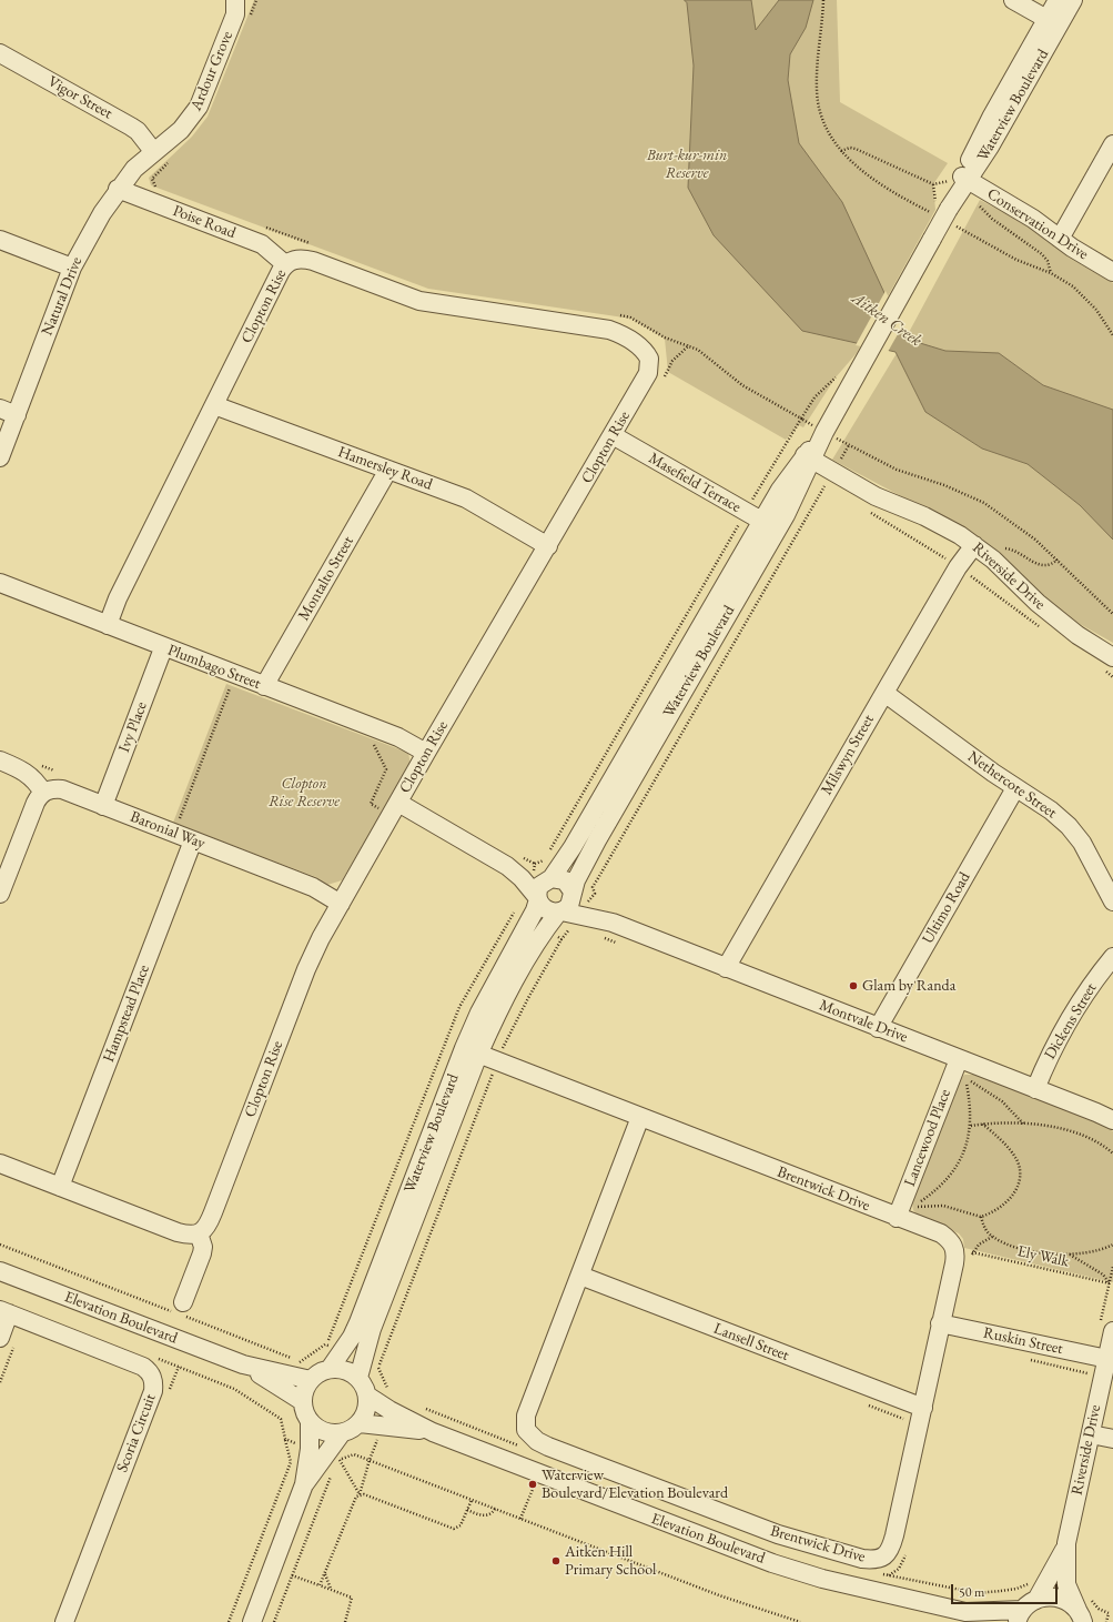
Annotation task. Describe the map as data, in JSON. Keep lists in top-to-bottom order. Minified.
{"streets":{"street":["Ardour Grove","Vigor Street","Waterview Boulevard","Poise Road","Conservation Drive","Natural Drive","Clopton Rise","Hamersley Road","Masefield Terrace","Riverside Drive","Montalto Street","Plumbago Street","Ivy Place","Milswyn Street","Nethercote Street","Baronial Way","Ultimo Road","Hampstead Place","Montvale Drive","Dickens Street","Lancewood Place","Brentwick Drive","Elevation Boulevard","Ruskin Street","Lansell Street","Scoria Circuit"],"path":["Ely Walk"]},"crossings":[["Ardour Grove","Vigor Street"],["Ardour Grove","Natural Drive"],["Vigor Street","Natural Drive"],["Waterview Boulevard","Conservation Drive"],["Waterview Boulevard","Masefield Terrace"],["Waterview Boulevard","Riverside Drive"],["Waterview Boulevard","Montvale Drive"],["Waterview Boulevard","Brentwick Drive"],["Waterview Boulevard","Elevation Boulevard"],["Poise Road","Natural Drive"],["Poise Road","Clopton Rise"],["Clopton Rise","Hamersley Road"],["Clopton Rise","Masefield Terrace"],["Clopton Rise","Plumbago Street"],["Clopton Rise","Baronial Way"],["Hamersley Road","Montalto Street"],["Riverside Drive","Milswyn Street"],["Riverside Drive","Elevation Boulevard"],["Riverside Drive","Ruskin Street"],["Montalto Street","Plumbago Street"],["Plumbago Street","Ivy Place"],["Ivy Place","Baronial Way"],["Milswyn Street","Nethercote Street"],["Milswyn Street","Montvale Drive"],["Nethercote Street","Ultimo Road"],["Baronial Way","Hampstead Place"],["Ultimo Road","Montvale Drive"],["Montvale Drive","Dickens Street"],["Montvale Drive","Lancewood Place"],["Lancewood Place","Brentwick Drive"],["Brentwick Drive","Ruskin Street"],["Brentwick Drive","Lansell Street"]],"water":["Aitken Creek"],"parks":["Burt-kur-min Reserve","Clopton Rise Reserve"],"places":["Glam by Randa","Waterview Boulevard/Elevation Boulevard","Aitken Hill Primary School"],"scale_bar":"50 m"}
